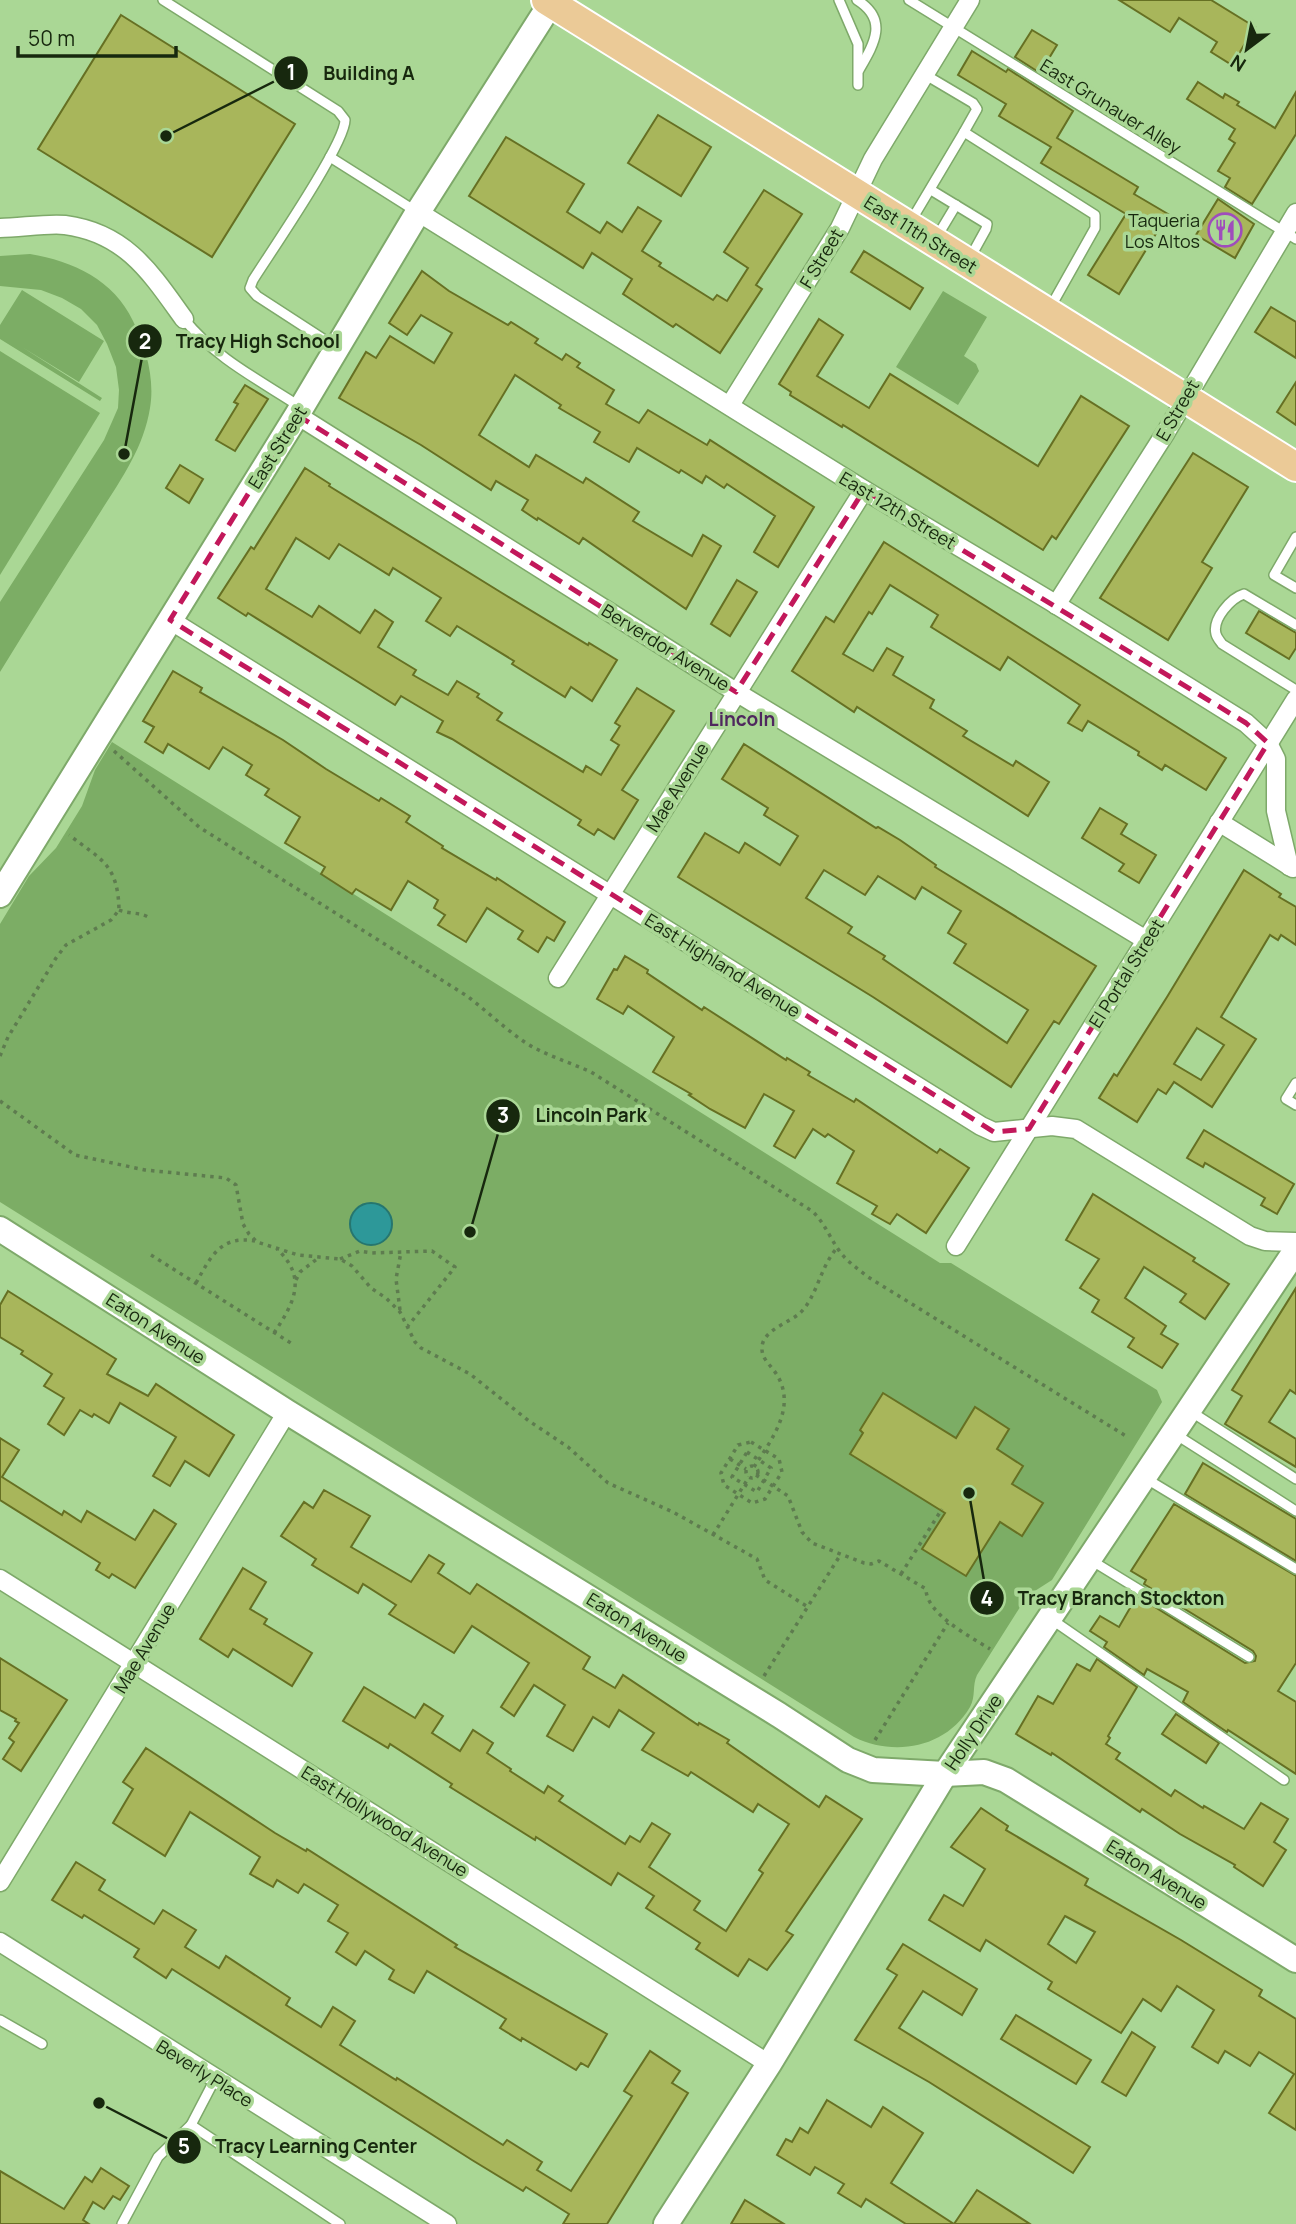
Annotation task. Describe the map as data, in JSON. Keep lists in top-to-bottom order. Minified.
{"streets":{"main road":["East 11th Street"],"street":["F Street","E Street","East Street","East 12th Street","Berverdor Avenue","Mae Avenue","East Highland Avenue","El Portal Street","Eaton Avenue","Holly Drive","East Hollywood Avenue","Beverly Place"],"lane":["East Grunauer Alley"]},"crossings":[["East Grunauer Alley","F Street"],["East Grunauer Alley","E Street"],["East 11th Street","F Street"],["East 11th Street","E Street"],["East 11th Street","East Street"],["F Street","East 12th Street"],["E Street","East 12th Street"],["East Street","East 12th Street"],["East Street","Berverdor Avenue"],["East Street","East Highland Avenue"],["East 12th Street","Mae Avenue"],["East 12th Street","El Portal Street"],["Berverdor Avenue","Mae Avenue"],["Berverdor Avenue","El Portal Street"],["Mae Avenue","East Highland Avenue"],["Mae Avenue","Eaton Avenue"],["Mae Avenue","East Hollywood Avenue"],["East Highland Avenue","El Portal Street"],["Eaton Avenue","Holly Drive"],["Holly Drive","East Hollywood Avenue"]],"districts":["Lincoln"],"places":{"other":["Building A","Tracy High School","Lincoln Park","Tracy Branch Stockton","Tracy Learning Center"],"restaurant":["Taqueria Los Altos"]},"scale_bar":"50 m","north":"bottom left"}
